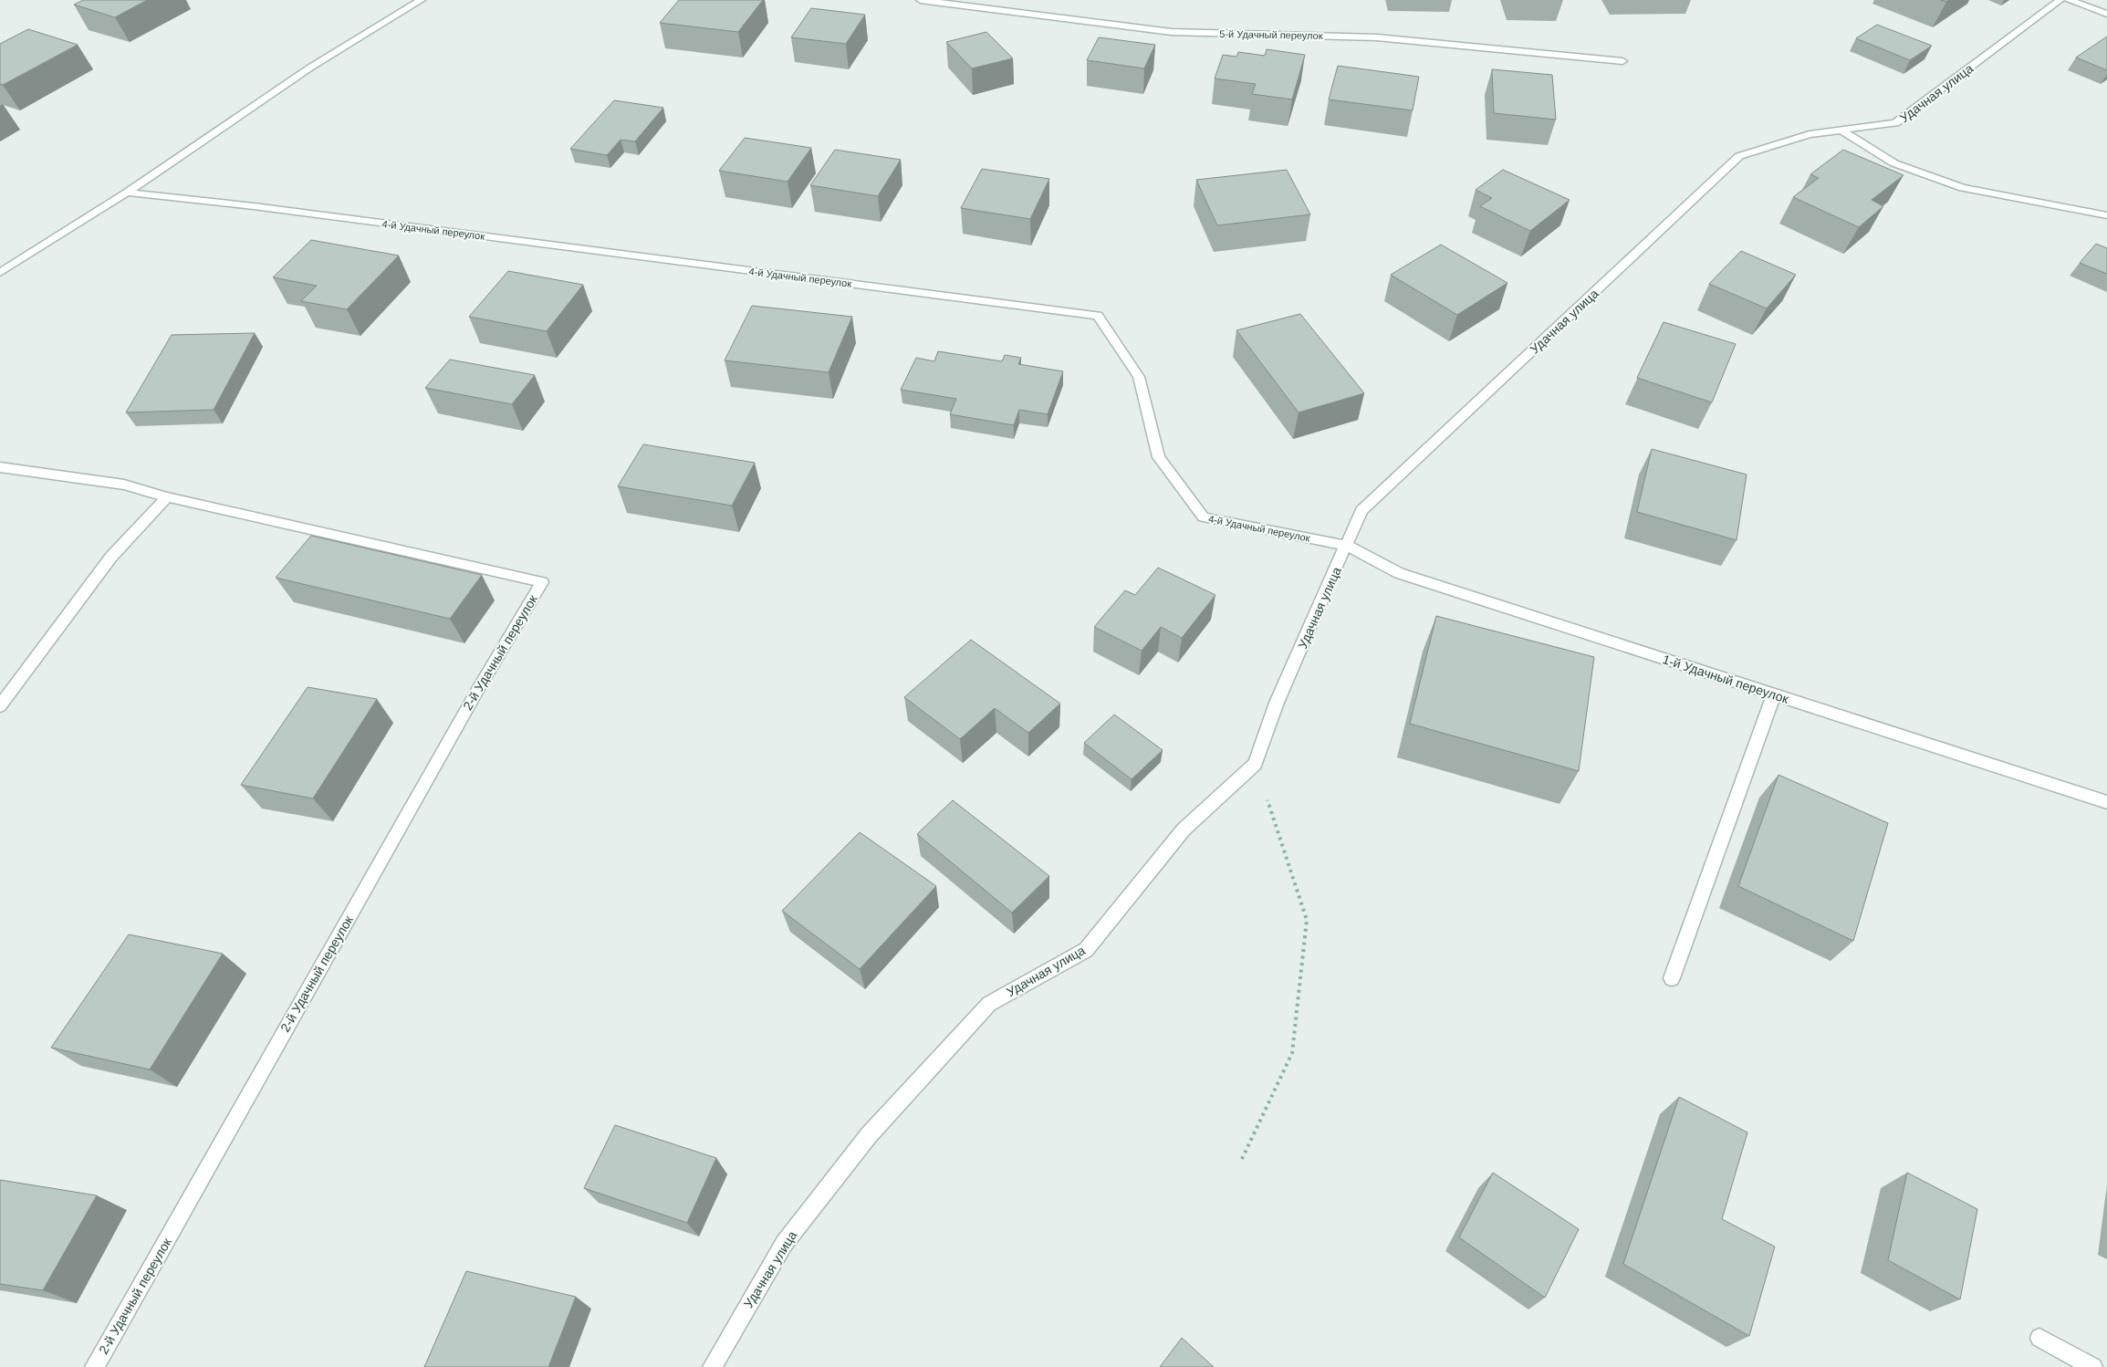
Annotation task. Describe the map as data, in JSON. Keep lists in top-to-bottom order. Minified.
{"streets":{"street":["5-й Удачный переулок","Удачная улица","4-й Удачный переулок","2-й Удачный переулок","1-й Удачный переулок"]},"crossings":[["Удачная улица","4-й Удачный переулок"],["Удачная улица","1-й Удачный переулок"],["4-й Удачный переулок","1-й Удачный переулок"]]}
